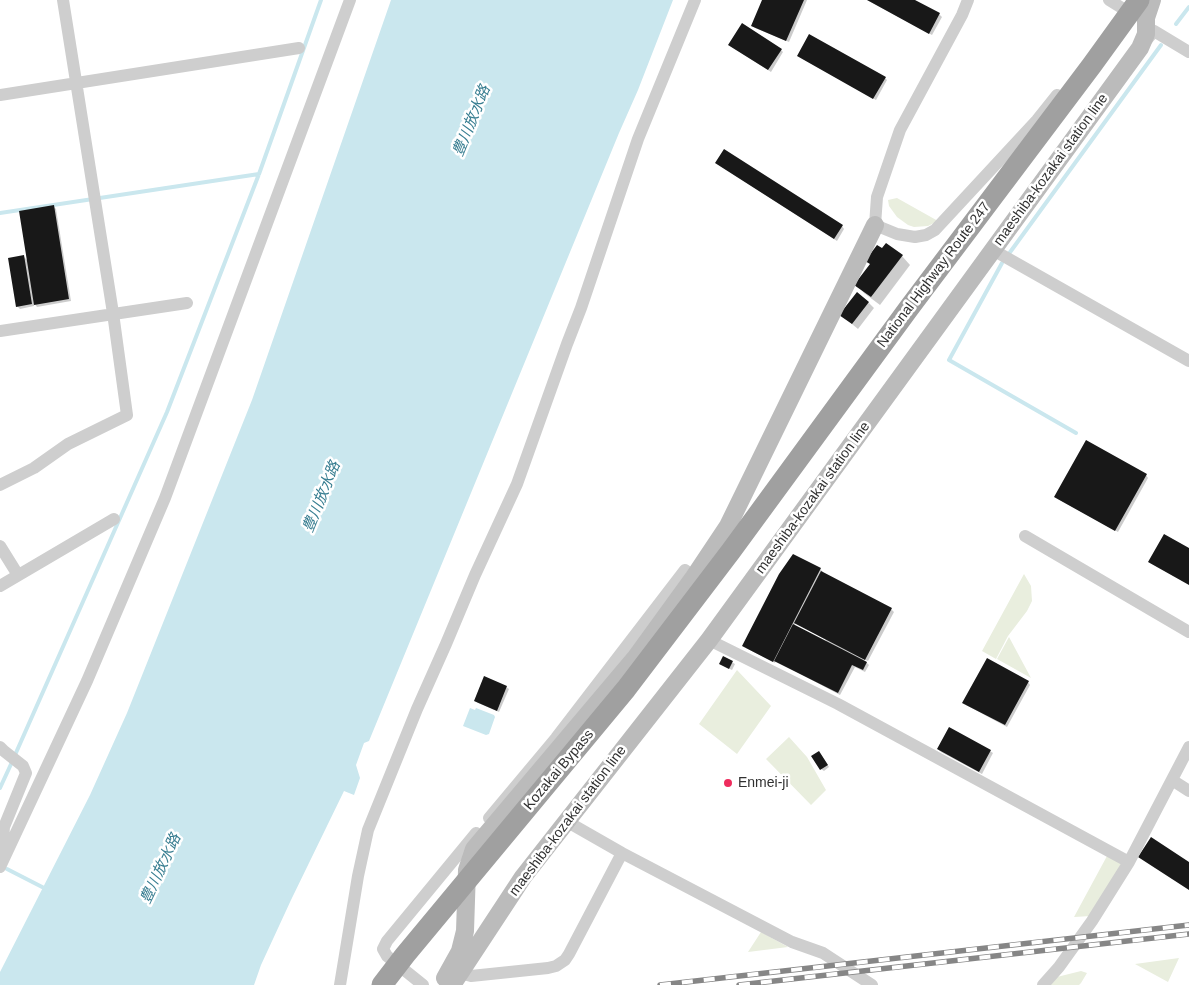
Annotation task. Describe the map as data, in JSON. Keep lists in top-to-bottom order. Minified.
{"streets":{"highway":["National Highway Route 247","Kozakai Bypass"],"main road":["maeshiba-kozakai station line"]},"crossings":[["National Highway Route 247","Kozakai Bypass"]],"water":["豊川放水路"],"places":["Enmei-ji"]}
